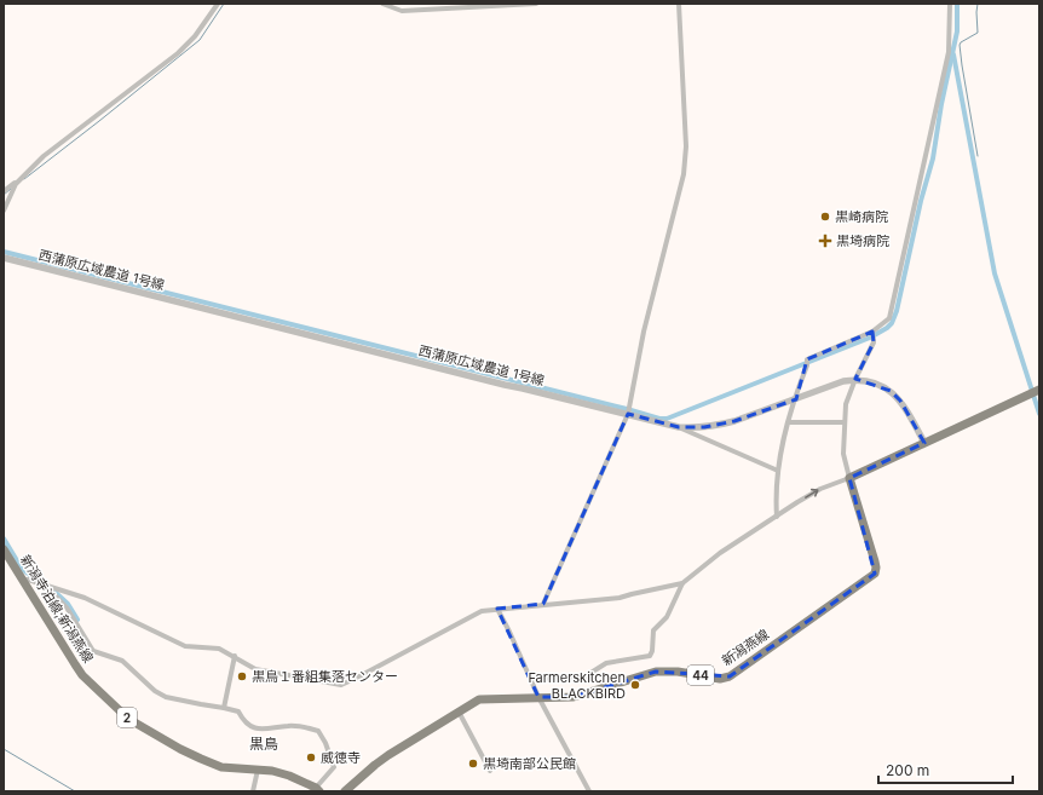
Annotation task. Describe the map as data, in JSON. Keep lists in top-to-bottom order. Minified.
{"streets":{"main road":["新潟寺泊線;新潟燕線","新潟燕線","44","2"],"street":["西蒲原広域農道 1号線"]},"districts":["黒鳥"],"places":{"other":["黒崎病院","黒鳥１番組集落センター","Farmerskitchen BLACKBIRD","威徳寺","黒埼南部公民館"],"health":["黒埼病院"]},"scale_bar":"200 m"}
